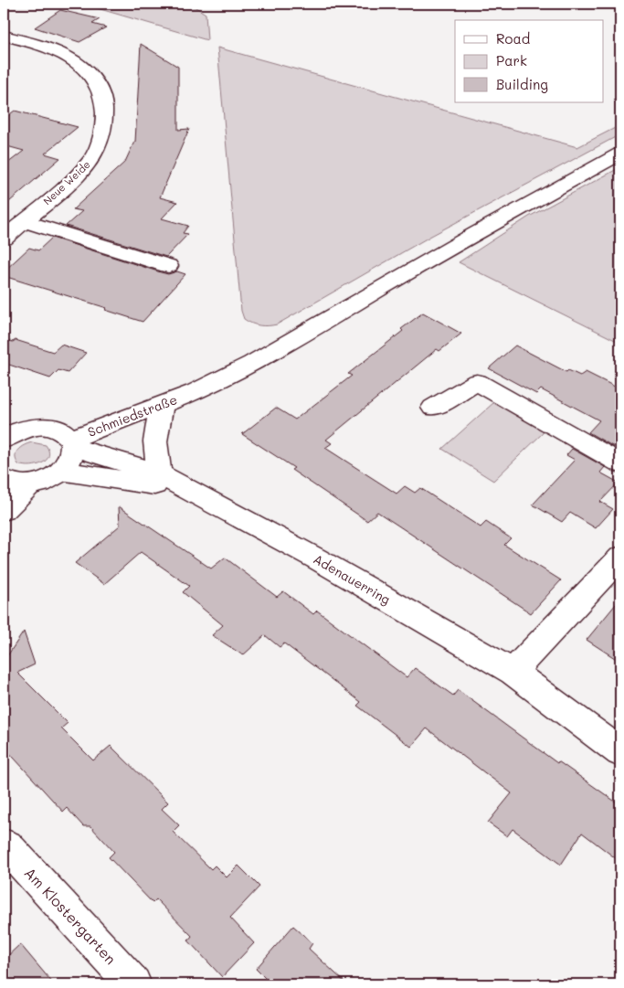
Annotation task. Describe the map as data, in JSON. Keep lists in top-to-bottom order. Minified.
{"streets":{"street":["Neue Weide","Schmiedstraße","Adenauerring","Am Klostergarten"]},"crossings":[["Schmiedstraße","Adenauerring"]],"legend":["Road","Park","Building"]}
